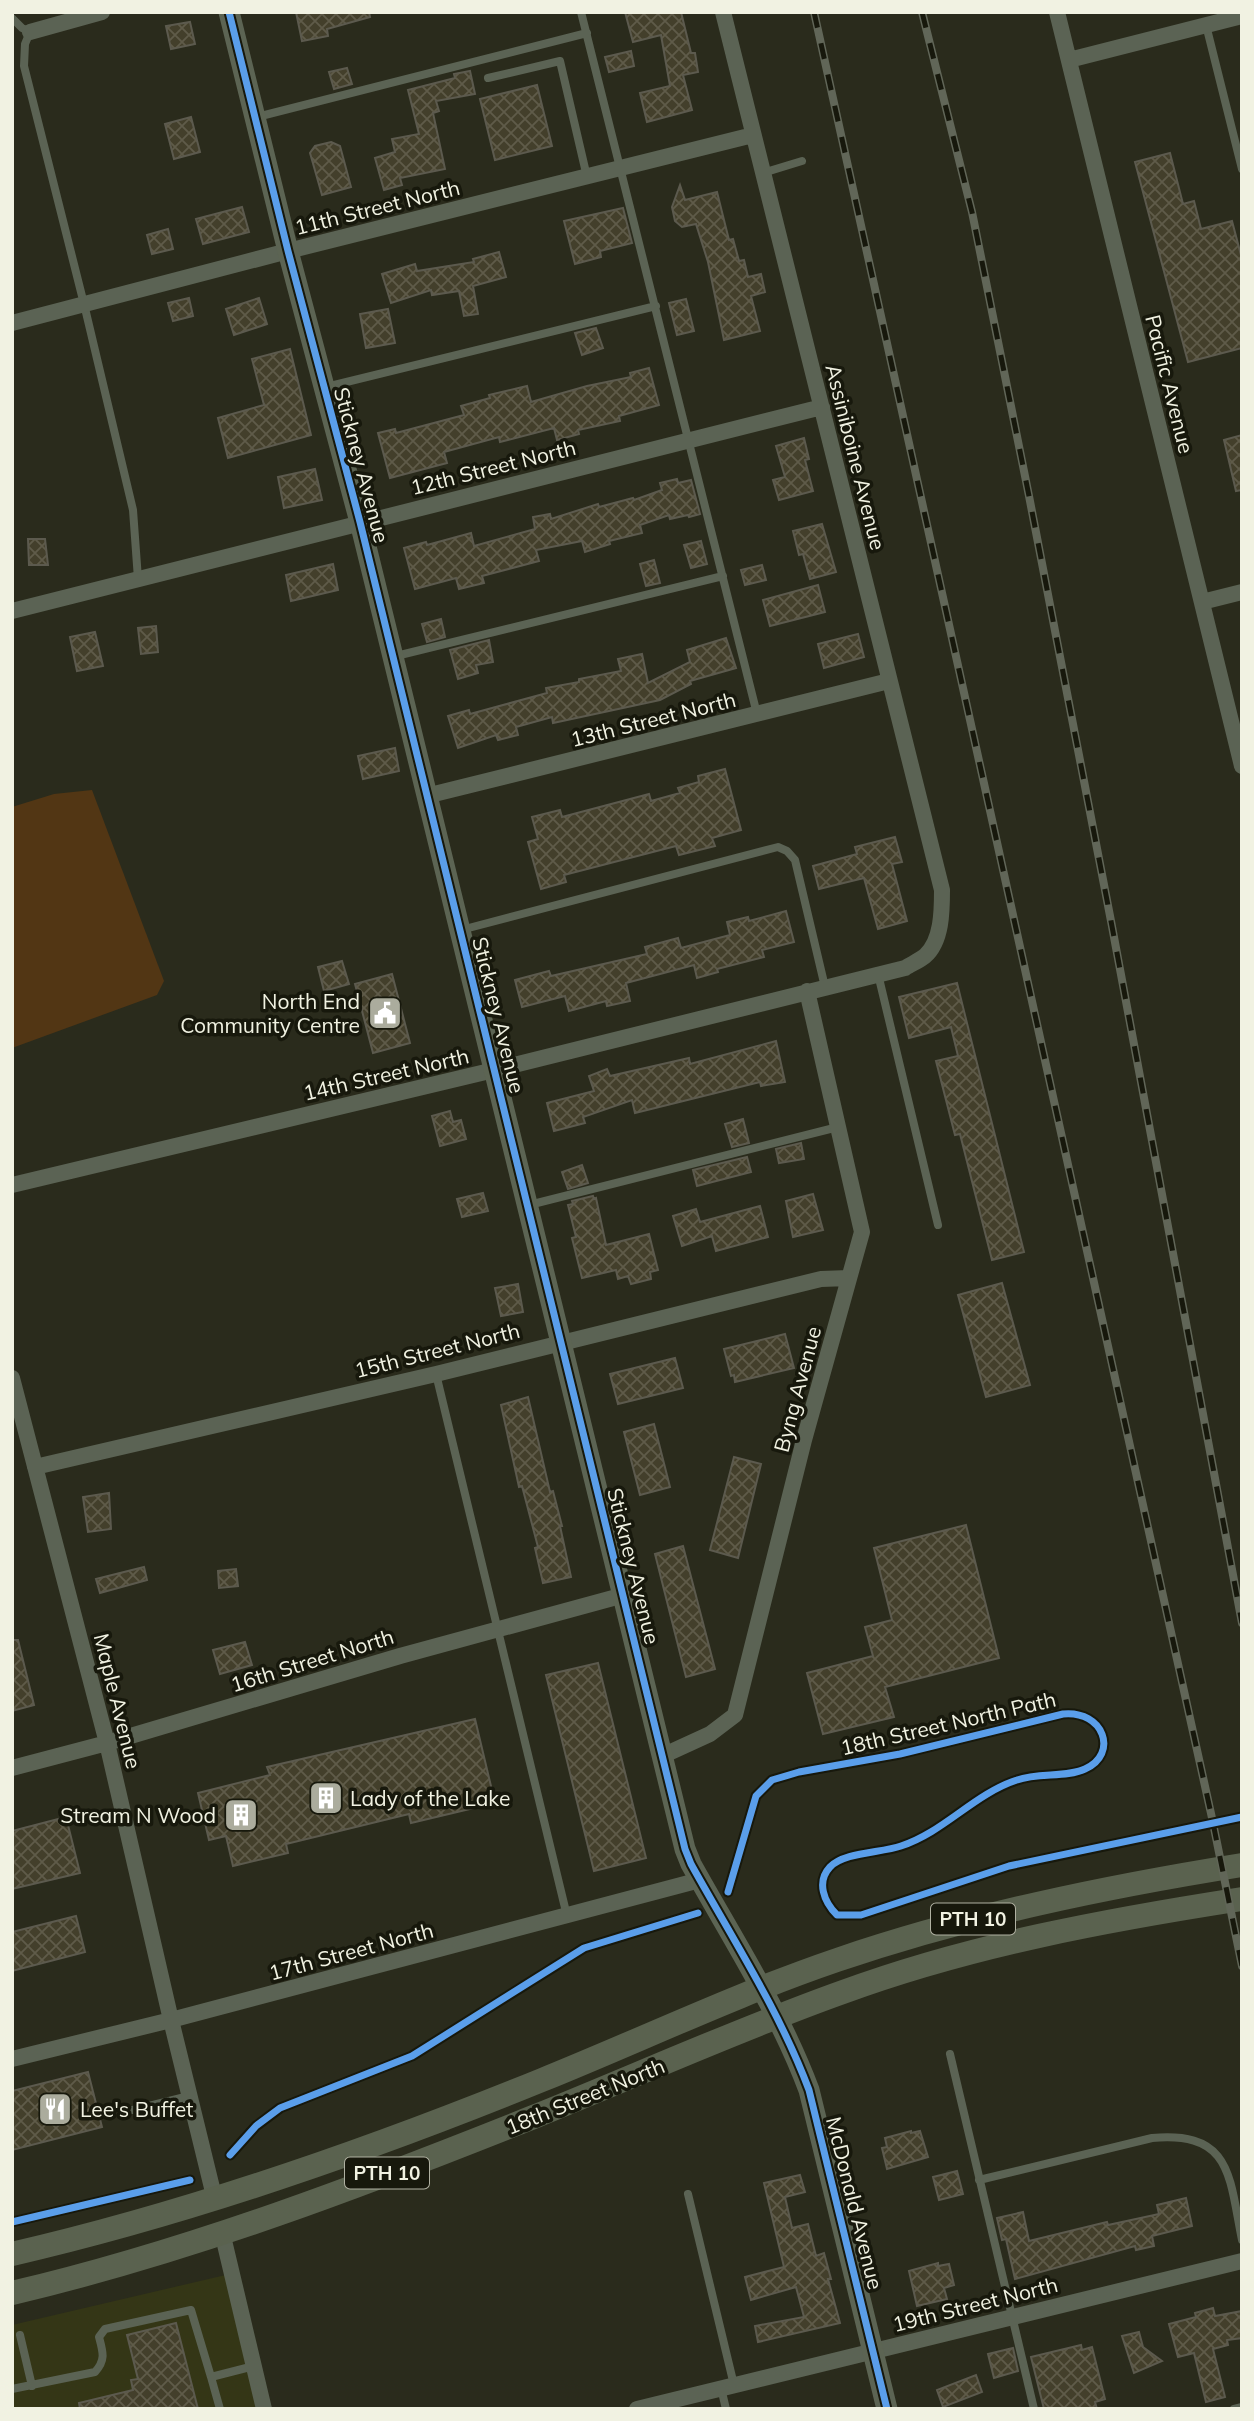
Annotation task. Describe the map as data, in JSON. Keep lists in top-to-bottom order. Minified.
{"streets":{"main road":["PTH 10","18th Street North"],"street":["11th Street North","Pacific Avenue","Assiniboine Avenue","Stickney Avenue","12th Street North","13th Street North","14th Street North","15th Street North","Byng Avenue","16th Street North","Maple Avenue","17th Street North","McDonald Avenue","19th Street North"],"cycle path":["18th Street North Path"]},"crossings":[["11th Street North","Assiniboine Avenue"],["11th Street North","Stickney Avenue"],["Assiniboine Avenue","12th Street North"],["Assiniboine Avenue","13th Street North"],["Assiniboine Avenue","14th Street North"],["Stickney Avenue","12th Street North"],["Stickney Avenue","13th Street North"],["Stickney Avenue","14th Street North"],["Stickney Avenue","15th Street North"],["Stickney Avenue","Byng Avenue"],["Stickney Avenue","16th Street North"],["Stickney Avenue","17th Street North"],["Stickney Avenue","McDonald Avenue"],["14th Street North","Byng Avenue"],["15th Street North","Byng Avenue"],["15th Street North","Maple Avenue"],["16th Street North","Maple Avenue"],["Maple Avenue","17th Street North"],["Maple Avenue","18th Street North"],["McDonald Avenue","19th Street North"]],"places":{"public building":["North End Community Centre"],"building":["Lady of the Lake","Stream N Wood"],"restaurant":["Lee's Buffet"]}}
